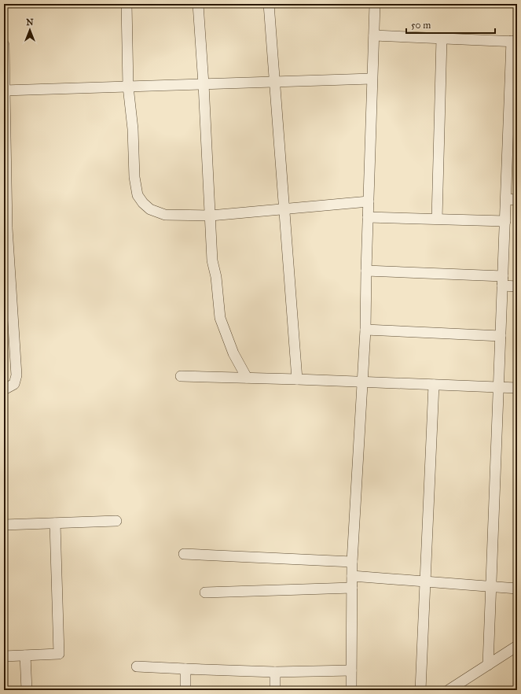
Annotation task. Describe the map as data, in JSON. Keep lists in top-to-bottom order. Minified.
{"scale_bar":"50 m","north":"top"}
